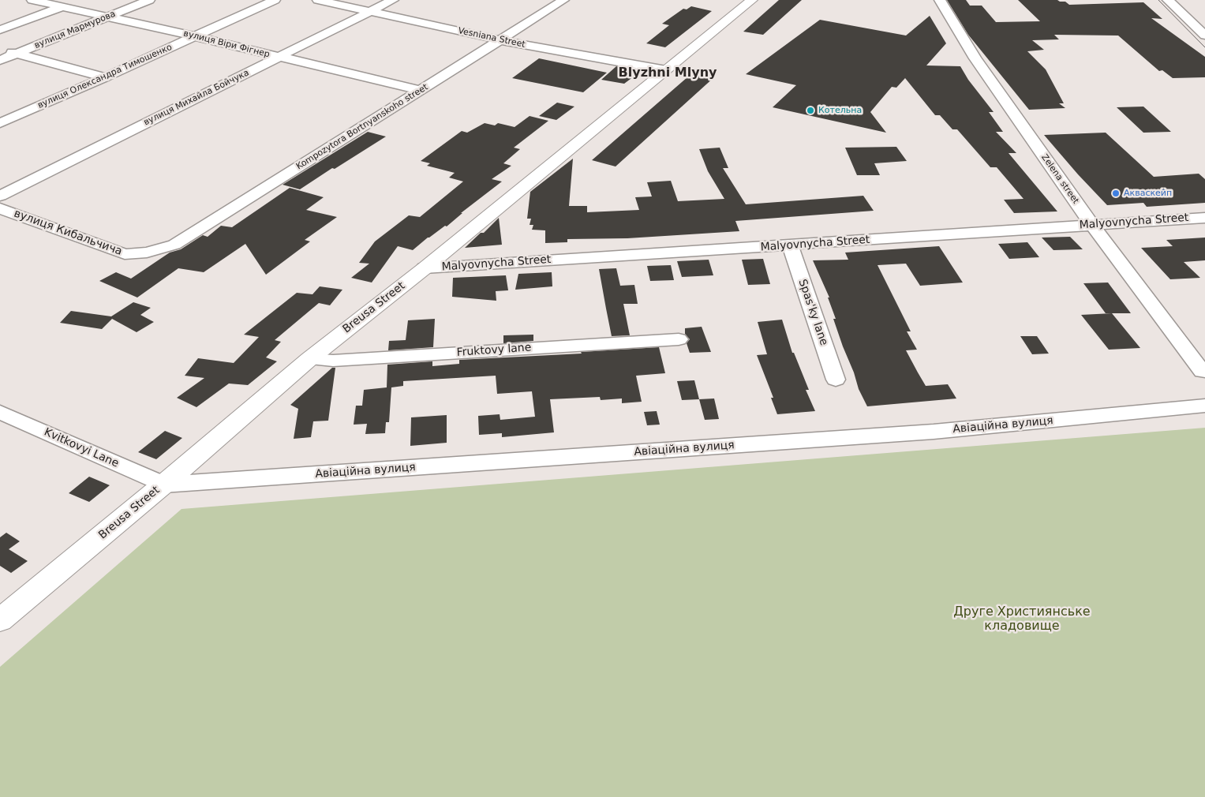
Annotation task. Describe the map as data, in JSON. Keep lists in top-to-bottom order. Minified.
{"streets":{"street":["вулиця Мармурова","Vesniana Street","вулиця Віри Фігнер","вулиця Олександра Тимошенко","вулиця Михайла Бойчука","Kompozytora Bortnyanskoho street","Zelena street","Malyovnycha Street","вулиця Кибальчича","Breusa Street","Spas'ky lane","Fruktovy lane","Авіаційна вулиця","Kvitkovyi Lane"]},"crossings":[["вулиця Мармурова","вулиця Віри Фігнер"],["Vesniana Street","вулиця Михайла Бойчука"],["Vesniana Street","Kompozytora Bortnyanskoho street"],["Vesniana Street","Breusa Street"],["вулиця Віри Фігнер","вулиця Олександра Тимошенко"],["вулиця Віри Фігнер","вулиця Михайла Бойчука"],["вулиця Віри Фігнер","Kompozytora Bortnyanskoho street"],["Kompozytora Bortnyanskoho street","вулиця Кибальчича"],["Zelena street","Malyovnycha Street"],["Malyovnycha Street","Breusa Street"],["Malyovnycha Street","Spas'ky lane"],["Breusa Street","Fruktovy lane"],["Breusa Street","Авіаційна вулиця"],["Breusa Street","Kvitkovyi Lane"],["Авіаційна вулиця","Kvitkovyi Lane"]],"districts":["Blyzhni Mlyny"],"parks":["Друге Християнське кладовище"],"places":["Котельна","Акваскейп"]}
